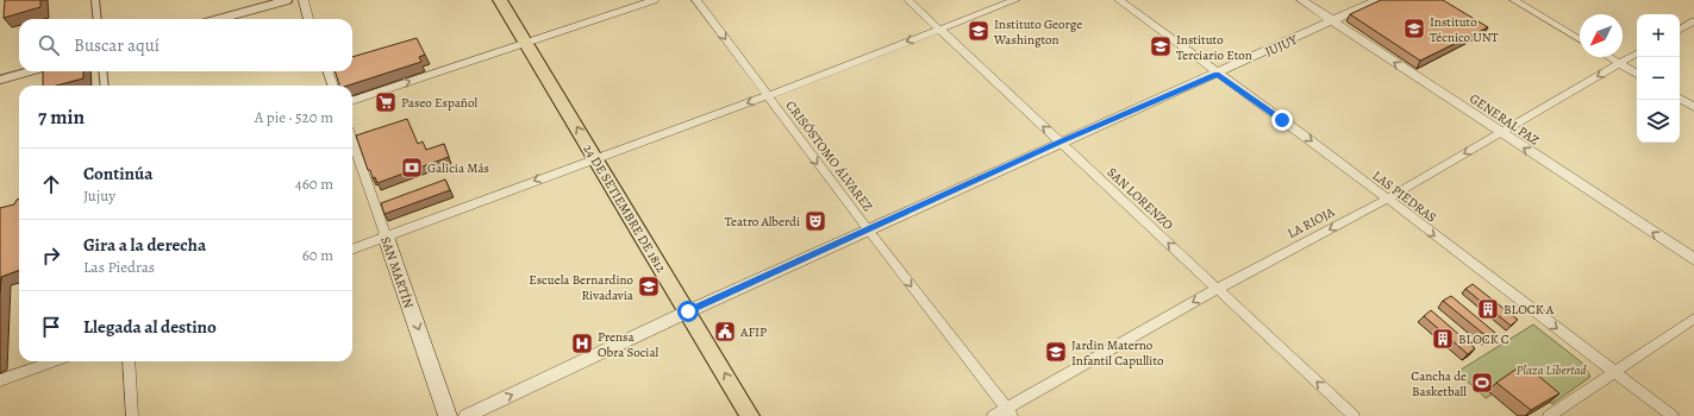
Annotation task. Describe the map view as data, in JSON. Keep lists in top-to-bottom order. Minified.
{"streets":{"main road":["24 DE SETIEMBRE DE 1812","SAN MARTÍN"],"street":["JUJUY","GENERAL PAZ","CRISÓSTOMO ÁLVAREZ","LAS PIEDRAS","SAN LORENZO","LA RIOJA"]},"crossings":[["JUJUY","GENERAL PAZ"],["JUJUY","CRISÓSTOMO ÁLVAREZ"],["JUJUY","LAS PIEDRAS"],["JUJUY","SAN LORENZO"],["JUJUY","24 DE SETIEMBRE DE 1812"],["GENERAL PAZ","LA RIOJA"],["CRISÓSTOMO ÁLVAREZ","LA RIOJA"],["LAS PIEDRAS","LA RIOJA"],["SAN LORENZO","LA RIOJA"]],"one_way":["GENERAL PAZ","CRISÓSTOMO ÁLVAREZ","LAS PIEDRAS","SAN LORENZO","24 DE SETIEMBRE DE 1812","LA RIOJA","SAN MARTÍN"],"parks":["Plaza Libertad"],"places":{"school or university":["Instituto Técnico UNT","Instituto George Washington","Instituto Terciario Eton","Escuela Bernardino Rivadavia","Jardin Materno Infantil Capullito"],"supermarket":["Paseo Español"],"bank":["Galicia Más"],"theatre":["Teatro Alberdi"],"building":["BLOCK A","BLOCK C"],"public building":["AFIP"],"hospital":["Prensa Obra Social"],"sports":["Cancha de Basketball"]},"north":"bottom left","page":{"map_buttons":["+","−"],"search":"Buscar aquí","heading":["7 min","A pie · 520 m"],"list":[["Continúa","Jujuy","460 m"],["Gira a la derecha","Las Piedras","60 m"],"Llegada al destino"]}}
